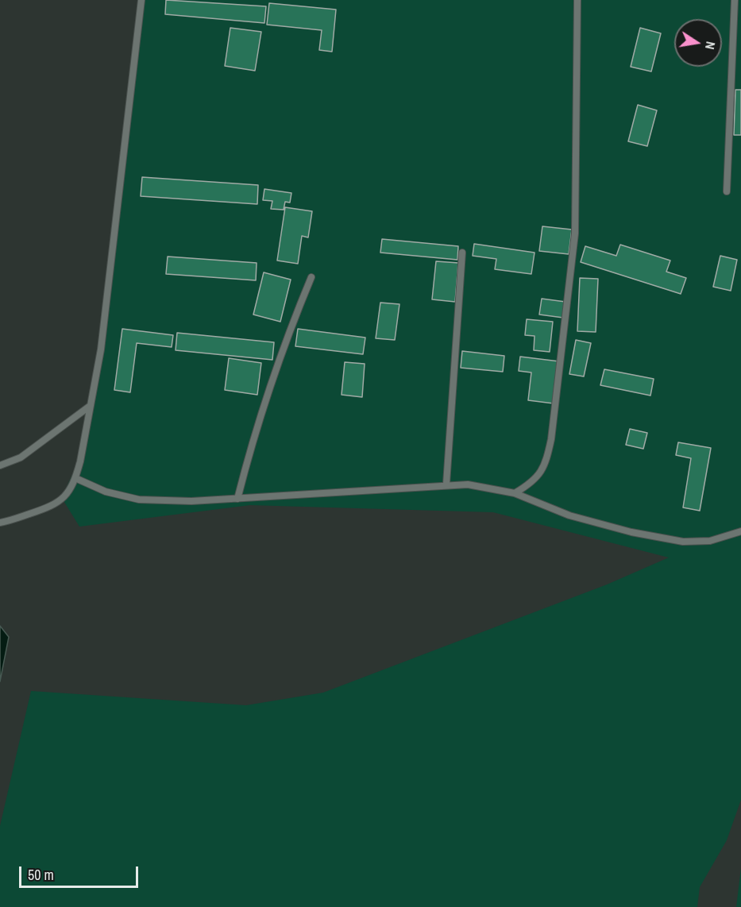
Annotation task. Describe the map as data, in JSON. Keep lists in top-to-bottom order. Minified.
{"scale_bar":"50 m","north":"right"}
